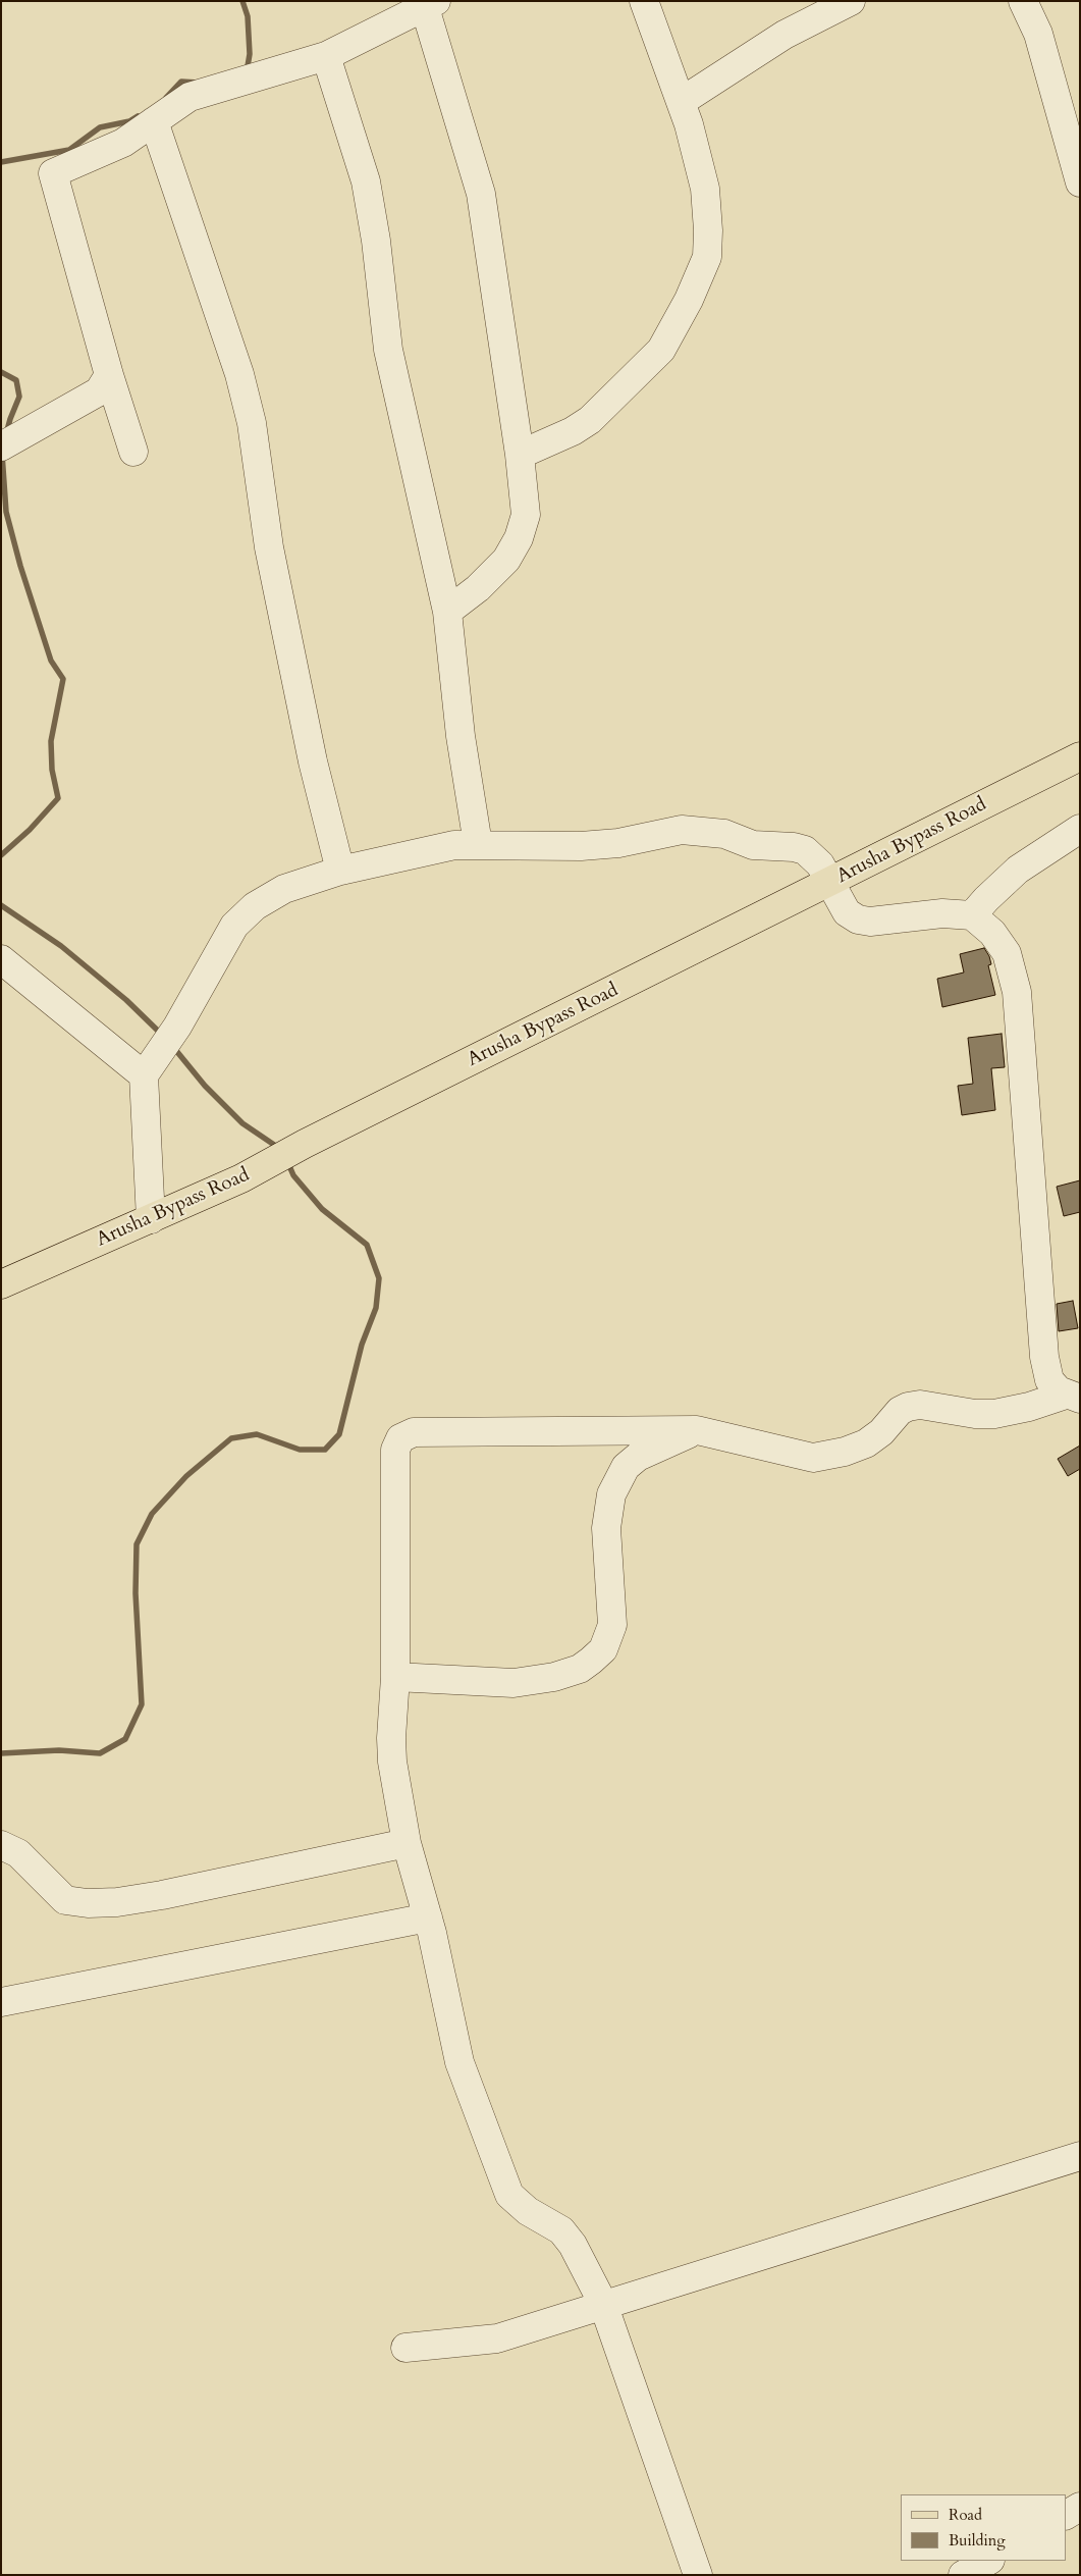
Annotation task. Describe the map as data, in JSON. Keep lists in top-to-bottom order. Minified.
{"streets":{"main road":["Arusha Bypass Road"]},"legend":["Road","Building"]}
